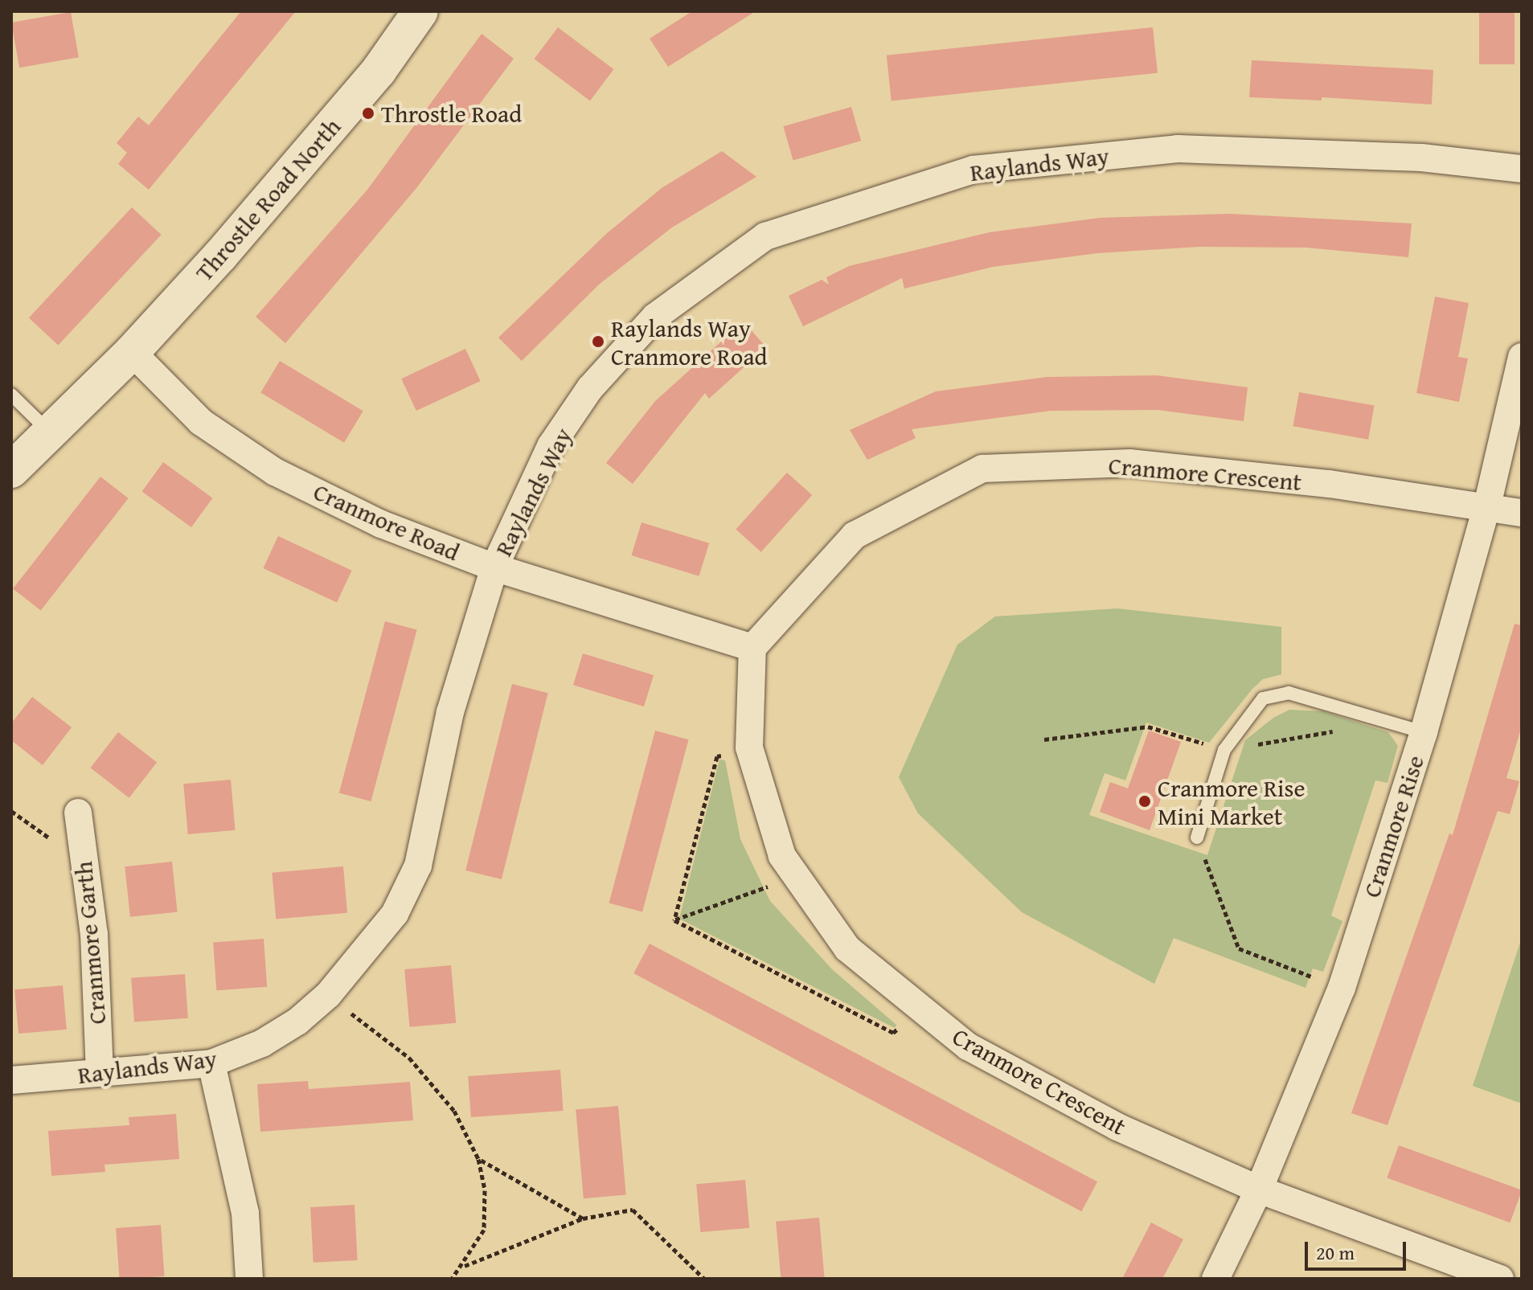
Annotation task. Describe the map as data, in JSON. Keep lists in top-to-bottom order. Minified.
{"streets":{"street":["Raylands Way","Throstle Road North","Cranmore Crescent","Cranmore Road","Cranmore Rise","Cranmore Garth"]},"crossings":[["Raylands Way","Cranmore Road"],["Raylands Way","Cranmore Garth"],["Throstle Road North","Cranmore Road"],["Cranmore Crescent","Cranmore Road"],["Cranmore Crescent","Cranmore Rise"]],"places":["Throstle Road","Raylands Way Cranmore Road","Cranmore Rise Mini Market"],"scale_bar":"20 m"}
